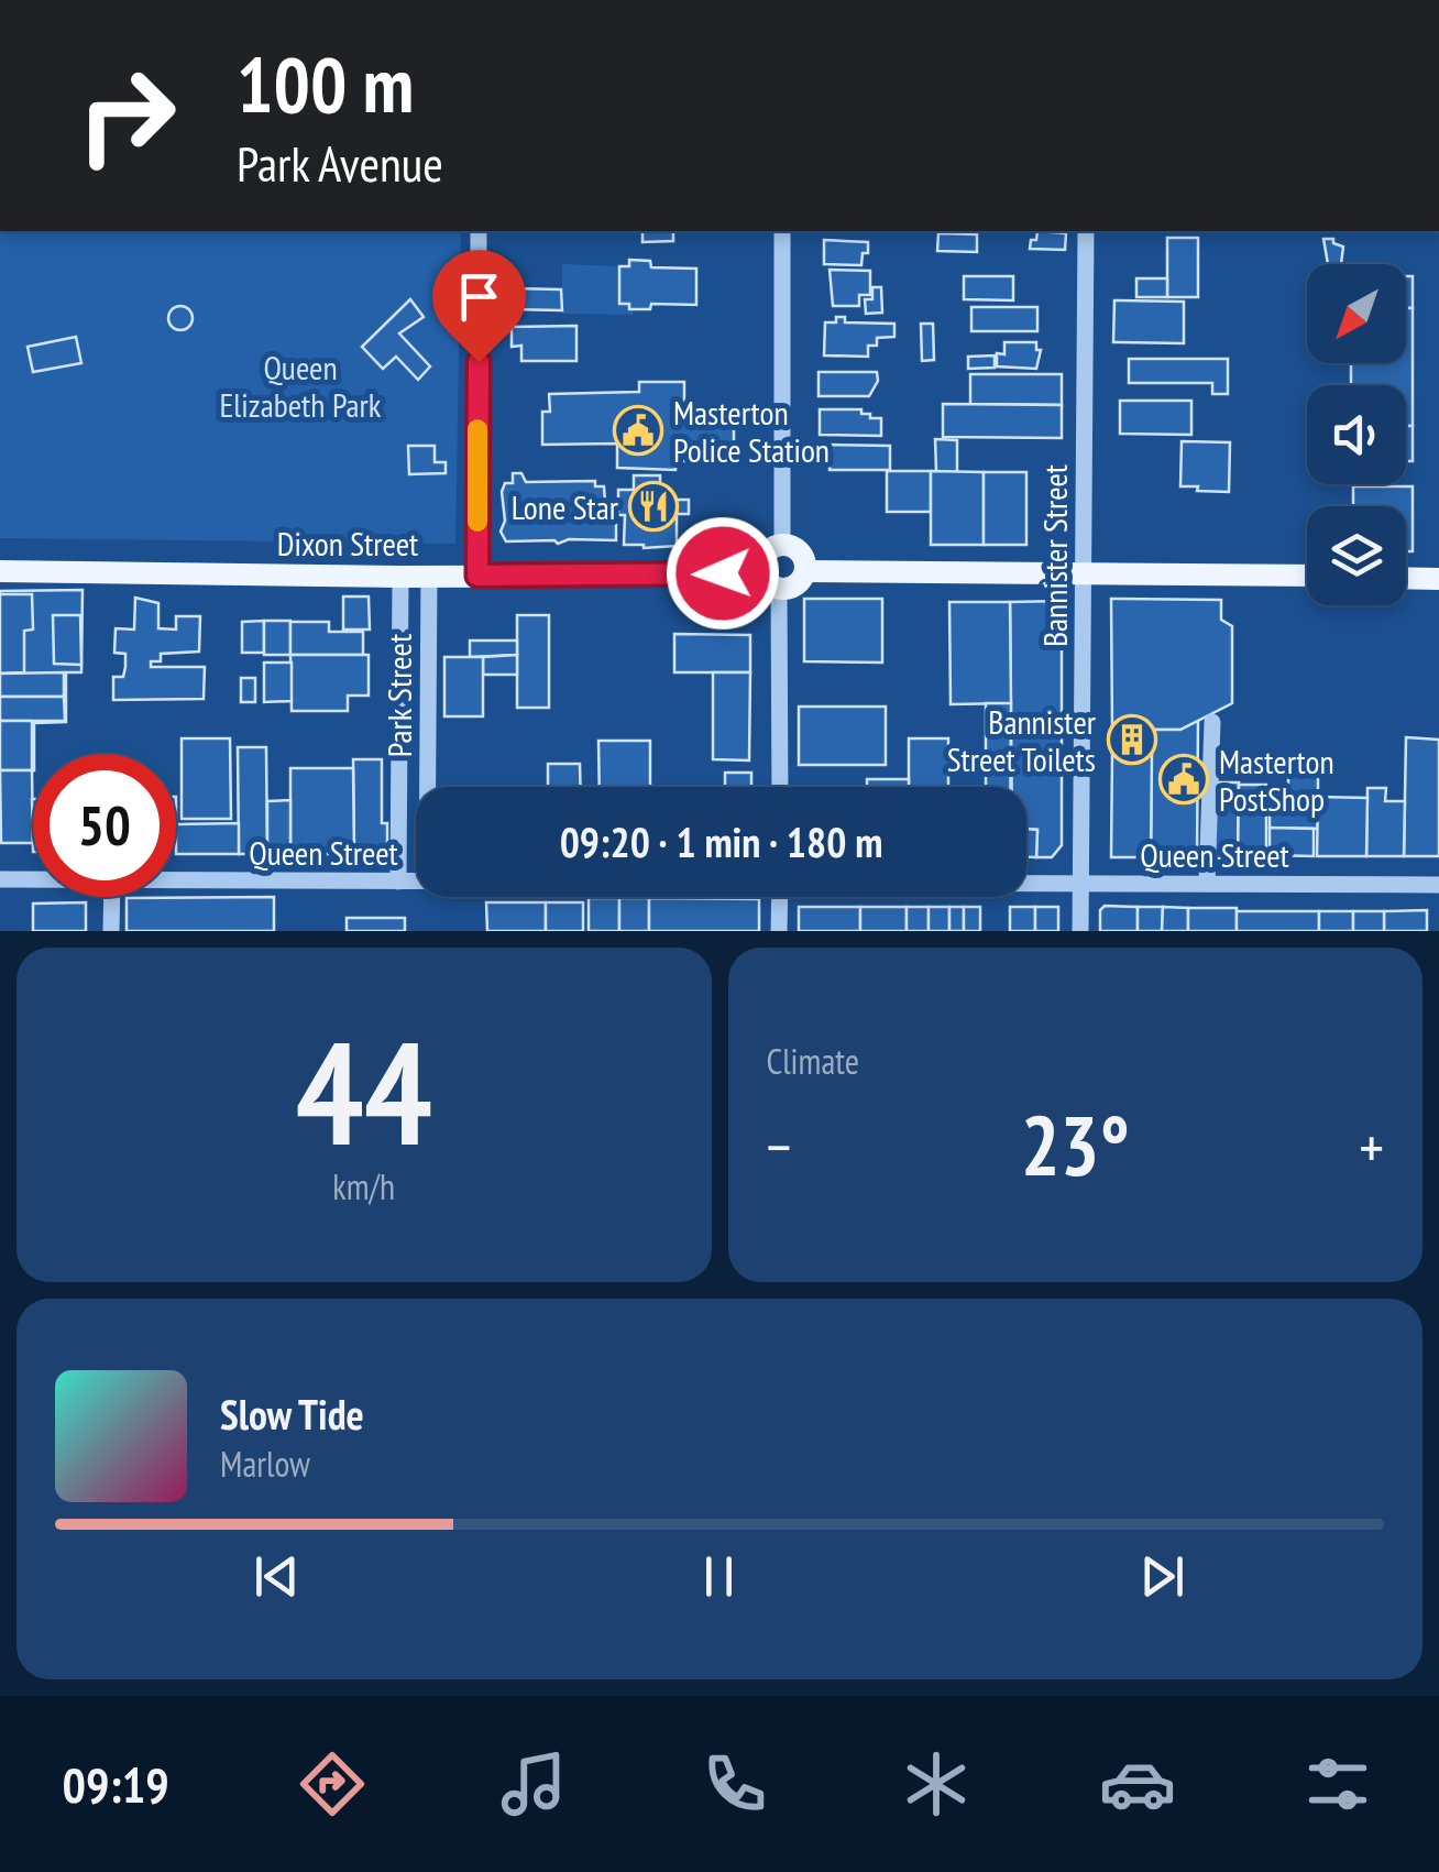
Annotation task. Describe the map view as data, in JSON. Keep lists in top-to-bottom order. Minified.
{"streets":{"main road":["Dixon Street"],"street":["Bannister Street","Park Street","Queen Street"]},"crossings":[["Dixon Street","Park Street"],["Bannister Street","Queen Street"],["Park Street","Queen Street"]],"parks":["Queen Elizabeth Park"],"places":{"public building":["Masterton Police Station","Masterton PostShop"],"restaurant":["Lone Star"],"building":["Bannister Street Toilets"]},"north":"bottom left","page":{"turn":["100 m","Park Avenue"],"limit":"50","trip":"09:20 · 1 min · 180 m","tile":[["44","km/h"],"Climate"],"heat":["−","23°","+"],"song":["Slow Tide","Marlow"],"tabs":"09:19"}}
